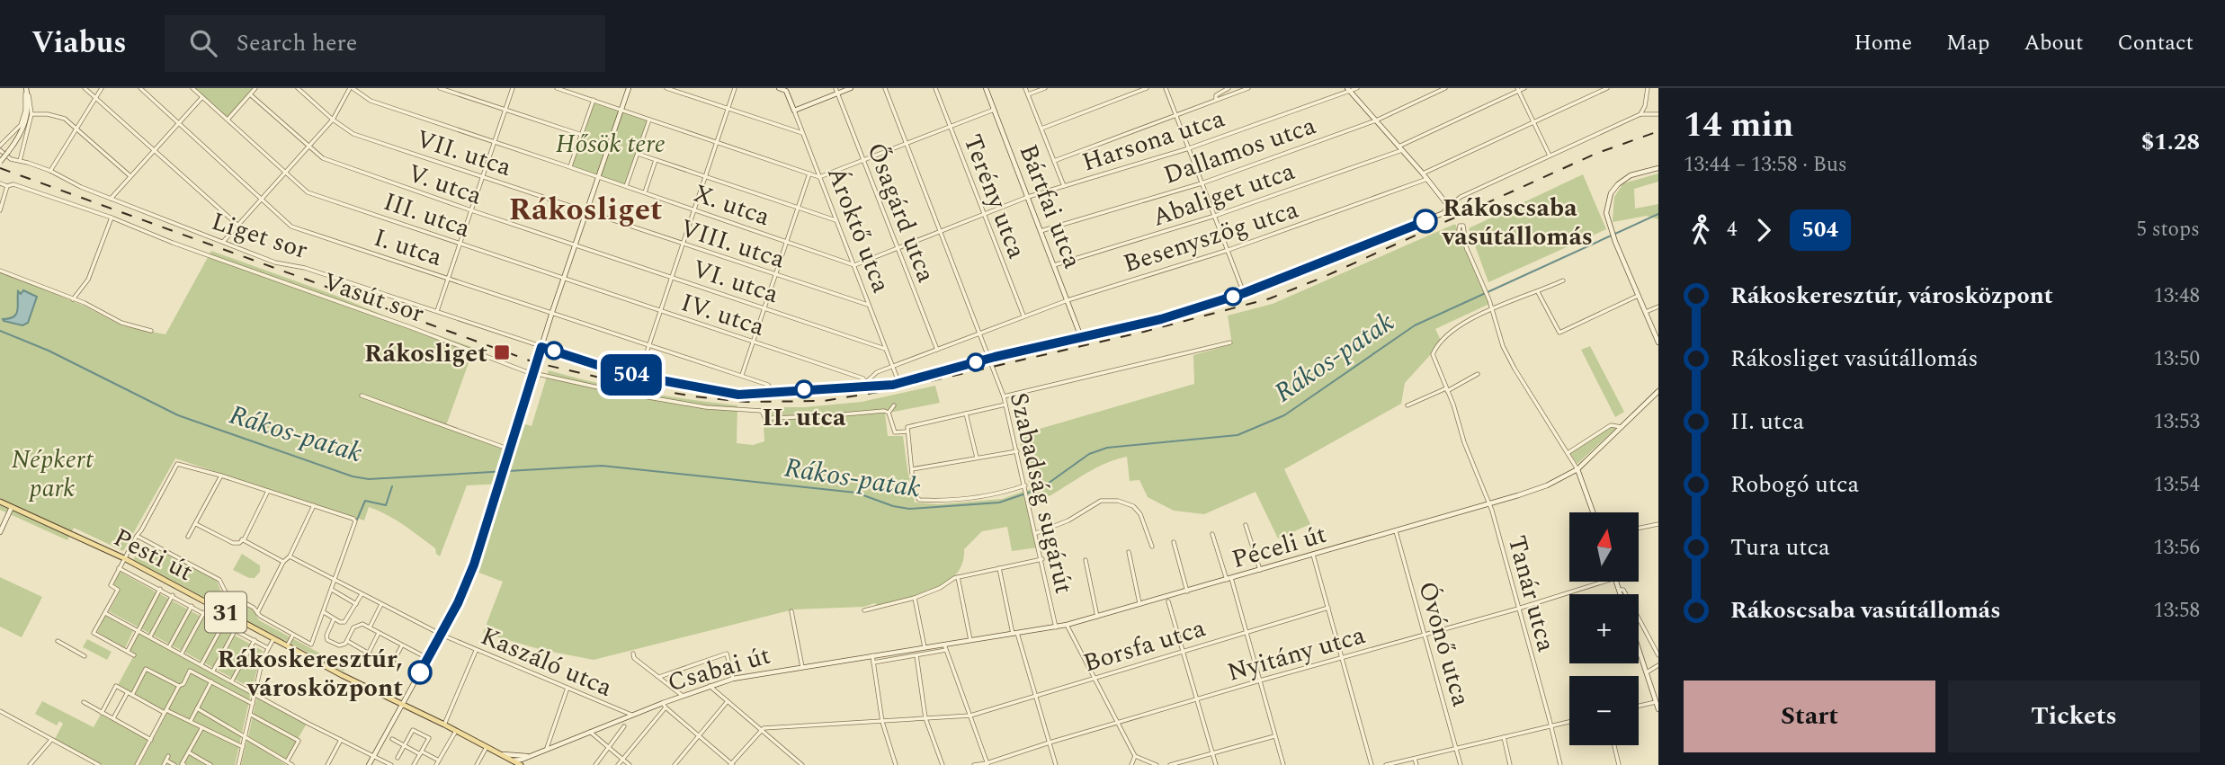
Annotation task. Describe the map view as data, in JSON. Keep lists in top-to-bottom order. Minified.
{"streets":{"main road":["Bártfai utca","Ároktő utca","Péceli út","Pesti út","31","Csabai út"],"street":["Harsona utca","Dallamos utca","VII. utca","V. utca","Abaliget utca","Terény utca","X. utca","Ősagárd utca","III. utca","Liget sor","Besenyszög utca","VIII. utca","I. utca","VI. utca","Vasút sor","IV. utca","Szabadság sugárút","Tanár utca","Óvónő utca","Borsfa utca","Nyitány utca","Kaszáló utca"]},"crossings":[["Harsona utca","Terény utca"],["Harsona utca","X. utca"],["Harsona utca","Bártfai utca"],["Harsona utca","Ősagárd utca"],["Harsona utca","Ároktő utca"],["Harsona utca","Szabadság sugárút"],["Dallamos utca","Bártfai utca"],["VII. utca","VIII. utca"],["V. utca","VI. utca"],["Abaliget utca","Bártfai utca"],["Terény utca","Besenyszög utca"],["X. utca","Ároktő utca"],["Bártfai utca","Liget sor"],["Bártfai utca","Besenyszög utca"],["Ősagárd utca","Besenyszög utca"],["III. utca","IV. utca"],["Ároktő utca","Liget sor"],["Ároktő utca","Besenyszög utca"],["Ároktő utca","VIII. utca"],["Ároktő utca","VI. utca"],["Liget sor","Besenyszög utca"],["Liget sor","IV. utca"],["Liget sor","Szabadság sugárút"],["Besenyszög utca","IV. utca"],["Besenyszög utca","Szabadság sugárút"],["Szabadság sugárút","Péceli út"],["Szabadság sugárút","Borsfa utca"],["Szabadság sugárút","Nyitány utca"],["Péceli út","Tanár utca"],["Péceli út","Óvónő utca"],["Péceli út","Csabai út"],["Pesti út","Csabai út"],["Tanár utca","Nyitány utca"],["Óvónő utca","Nyitány utca"],["Kaszáló utca","Csabai út"]],"districts":["Rákosliget"],"water":["Rákos-patak"],"parks":["Hősök tere","Népkert park"],"places":{"other":["Rákoscsaba vasútállomás","II. utca","Rákoskeresztúr, városközpont"],"transit":["Rákosliget"]},"lines":["bus line 504"],"north":"top","page":{"header":"Viabus","search":"Search here","nav":["Home","Map","About","Contact"],"on_map":"504","heading":["14 min","13:44 – 13:58 · Bus","$1.28"],"legs":["4","504","5 stops"],"list":[{"name":"Rákoskeresztúr, városközpont","value":"13:48"},{"name":"Rákosliget vasútállomás","value":"13:50"},{"name":"II. utca","value":"13:53"},{"name":"Robogó utca","value":"13:54"},{"name":"Tura utca","value":"13:56"},{"name":"Rákoscsaba vasútállomás","value":"13:58"}],"map_buttons":["+","−"],"buttons":["Start","Tickets"]}}
